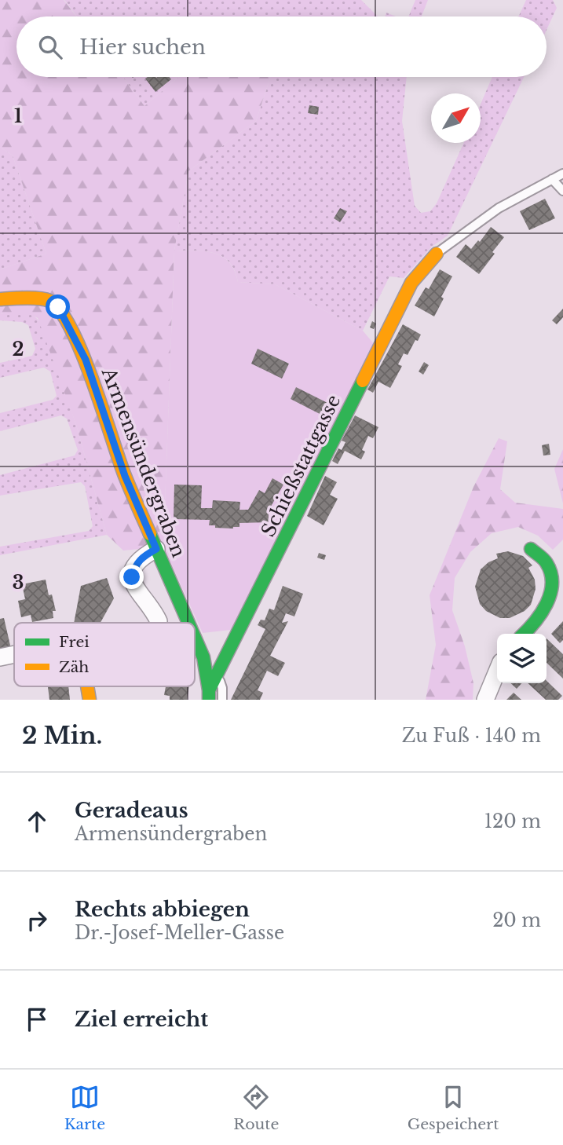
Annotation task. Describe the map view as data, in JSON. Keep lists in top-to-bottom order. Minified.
{"streets":{"street":["Armensündergraben","Schießstattgasse"]},"crossings":[["Armensündergraben","Schießstattgasse"]],"legend":["Frei","Zäh"],"north":"top right","page":{"search":"Hier suchen","heading":["2 Min.","Zu Fuß · 140 m"],"list":[["Geradeaus","Armensündergraben","120 m"],["Rechts abbiegen","Dr.-Josef-Meller-Gasse","20 m"],"Ziel erreicht"],"nav":["Karte","Route","Gespeichert"]},"grid":{"rows":["1","2","3"]}}
